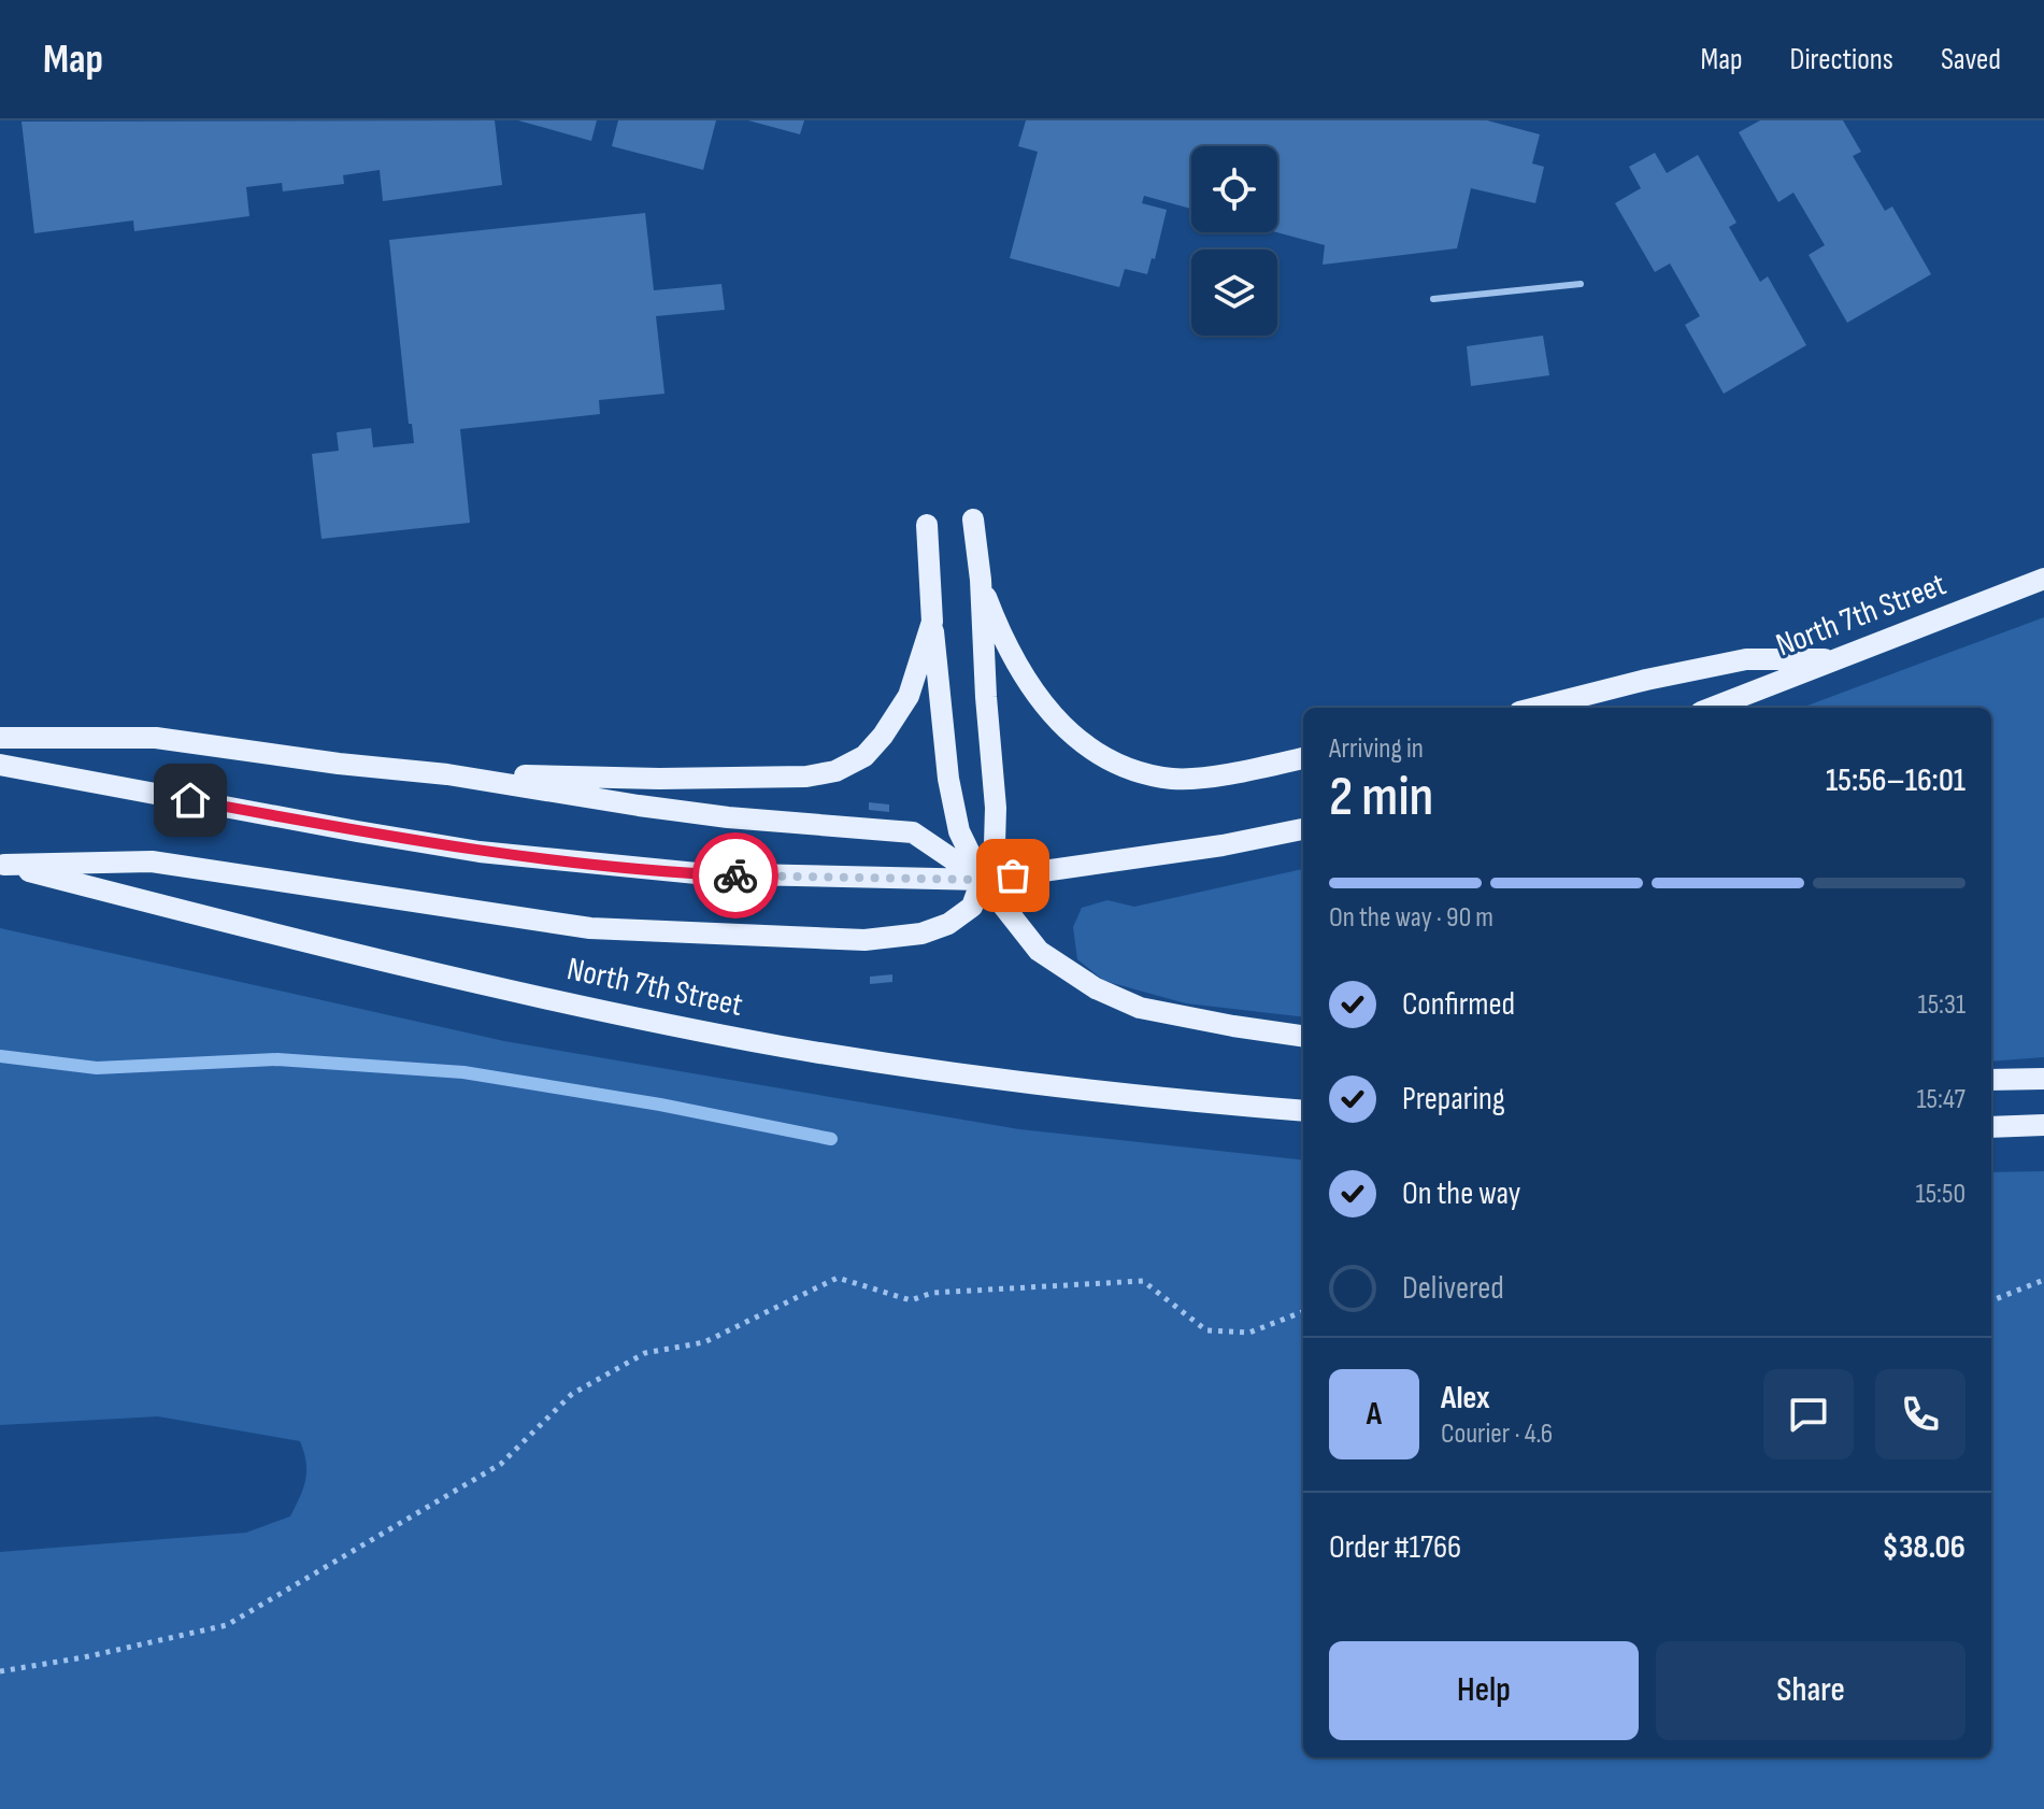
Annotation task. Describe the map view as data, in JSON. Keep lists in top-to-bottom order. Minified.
{"streets":{"main road":["North 7th Street"]},"page":{"header":"Map","nav":["Map","Directions","Saved"],"heading":["2 min","Arriving in","15:56–16:01"],"panel":["Alex","Courier · 4.6","Order #1766","$38.06"],"bar":"On the way · 90 m","list":[["Confirmed","15:31"],["Preparing","15:47"],["On the way","15:50"],"Delivered"],"round":"A","buttons":["Help","Share"]}}
